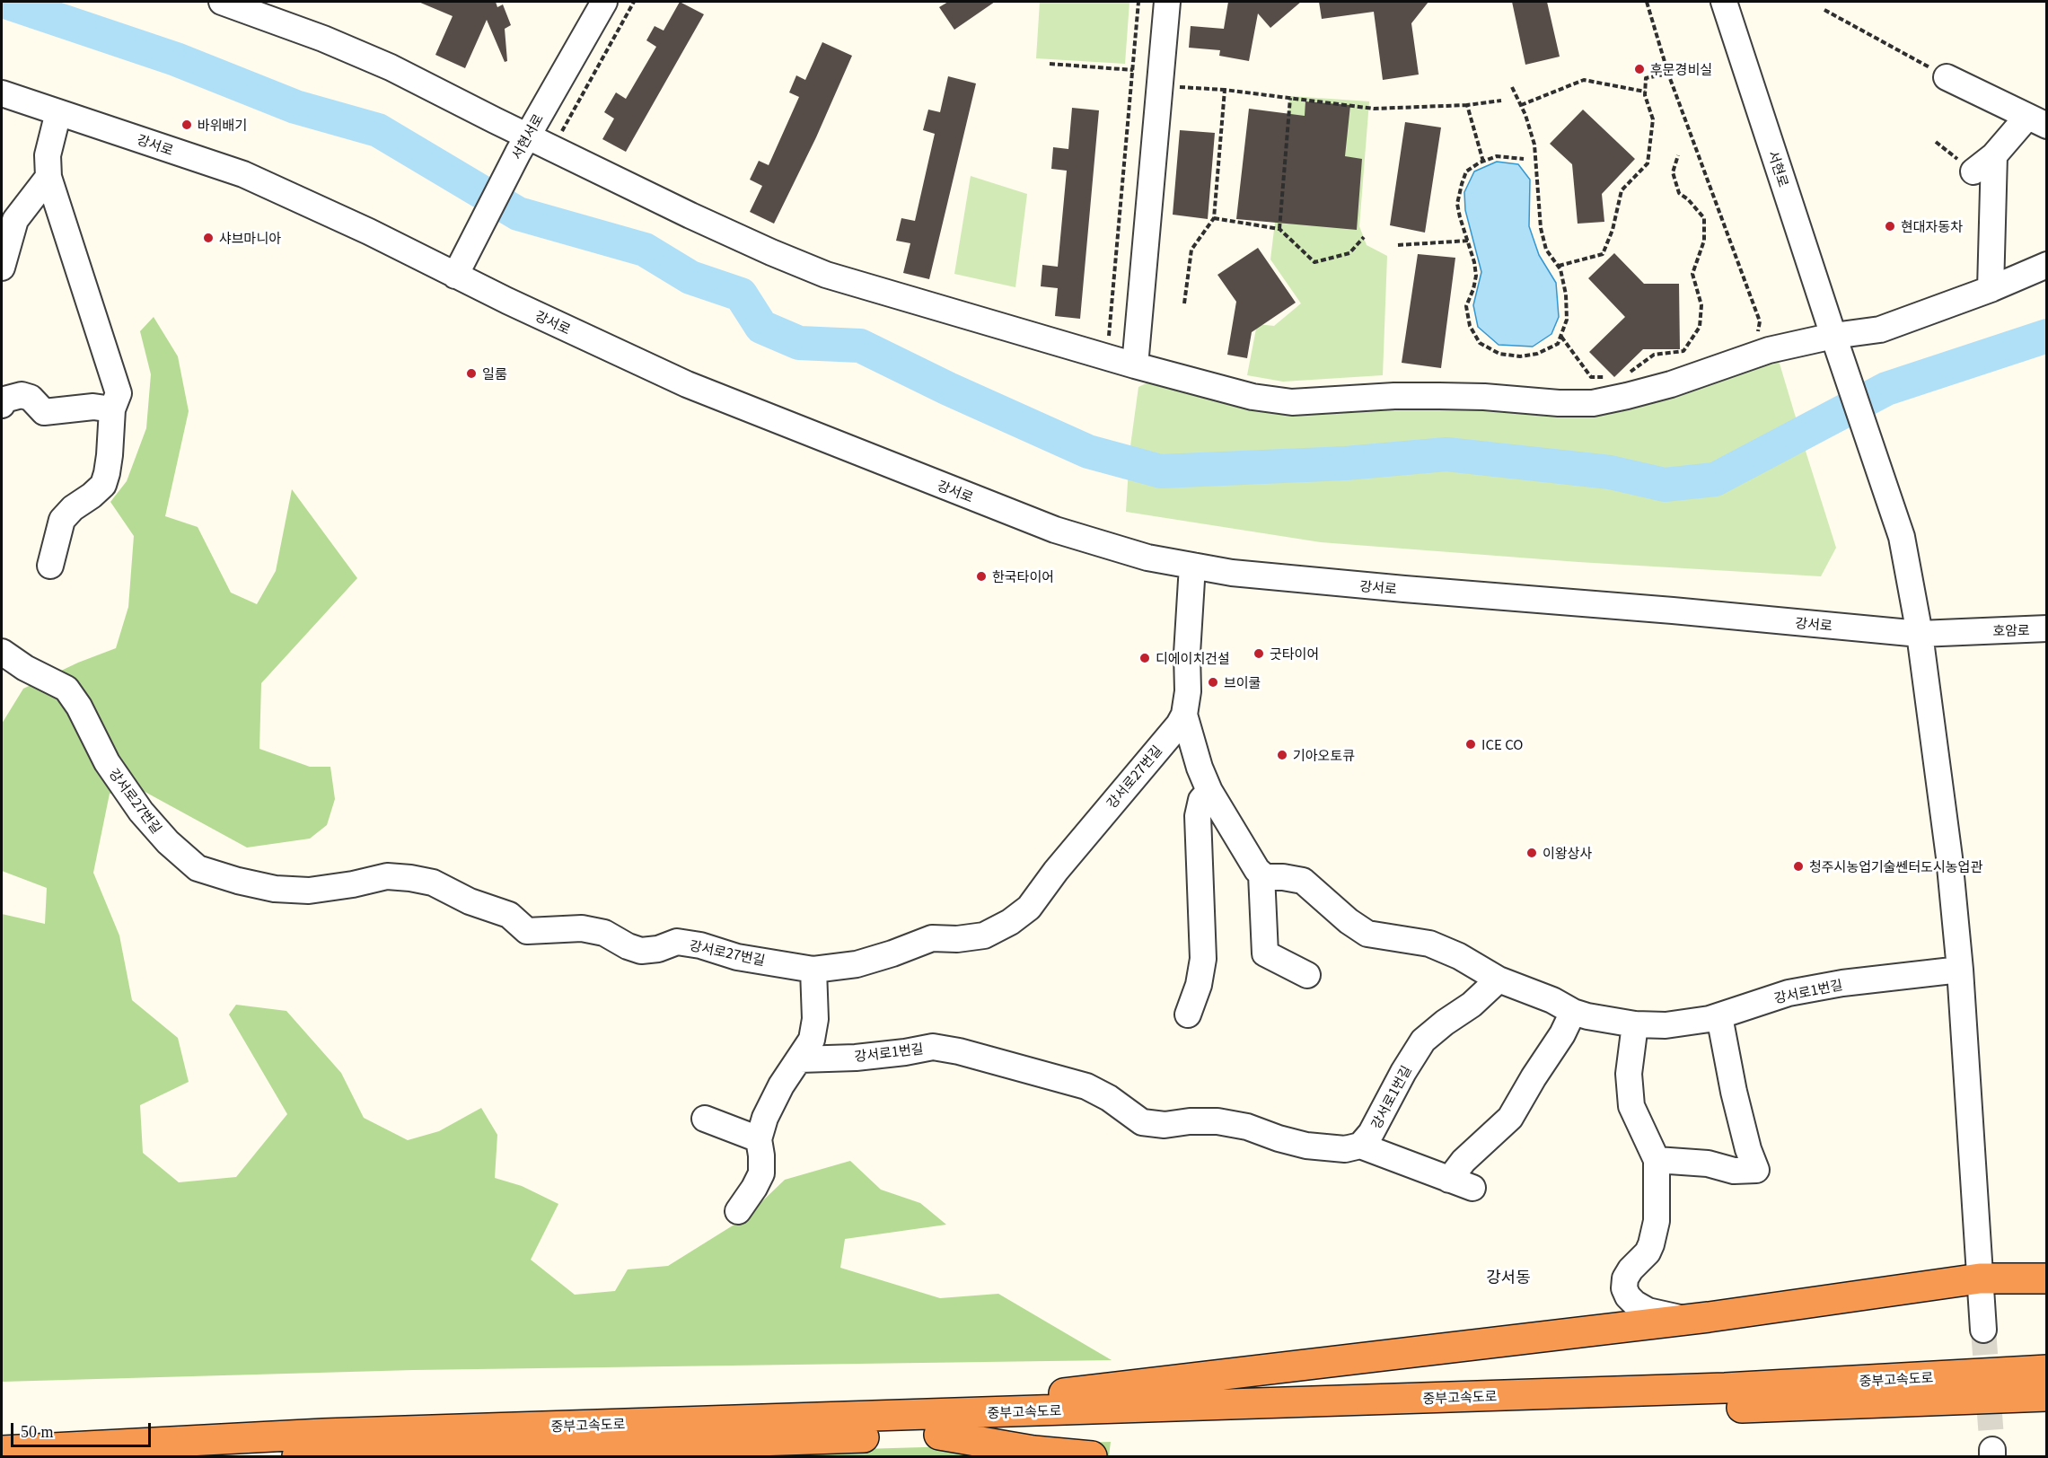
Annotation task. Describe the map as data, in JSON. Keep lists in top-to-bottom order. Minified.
{"streets":{"highway":["중부고속도로"],"street":["서현서로","강서로","서현로","호암로","강서로27번길","강서로1번길"]},"crossings":[["서현서로","강서로"],["강서로","서현로"],["강서로","호암로"],["강서로","강서로27번길"],["서현로","강서로1번길"]],"districts":["강서동"],"places":["후문경비실","바위배기","현대자동차","샤브마니아","일룸","한국타이어","굿타이어","디에이치건설","브이쿨","ICE CO","기아오토큐","이왕상사","청주시농업기술쎈터도시농업관"],"scale_bar":"50 m"}
